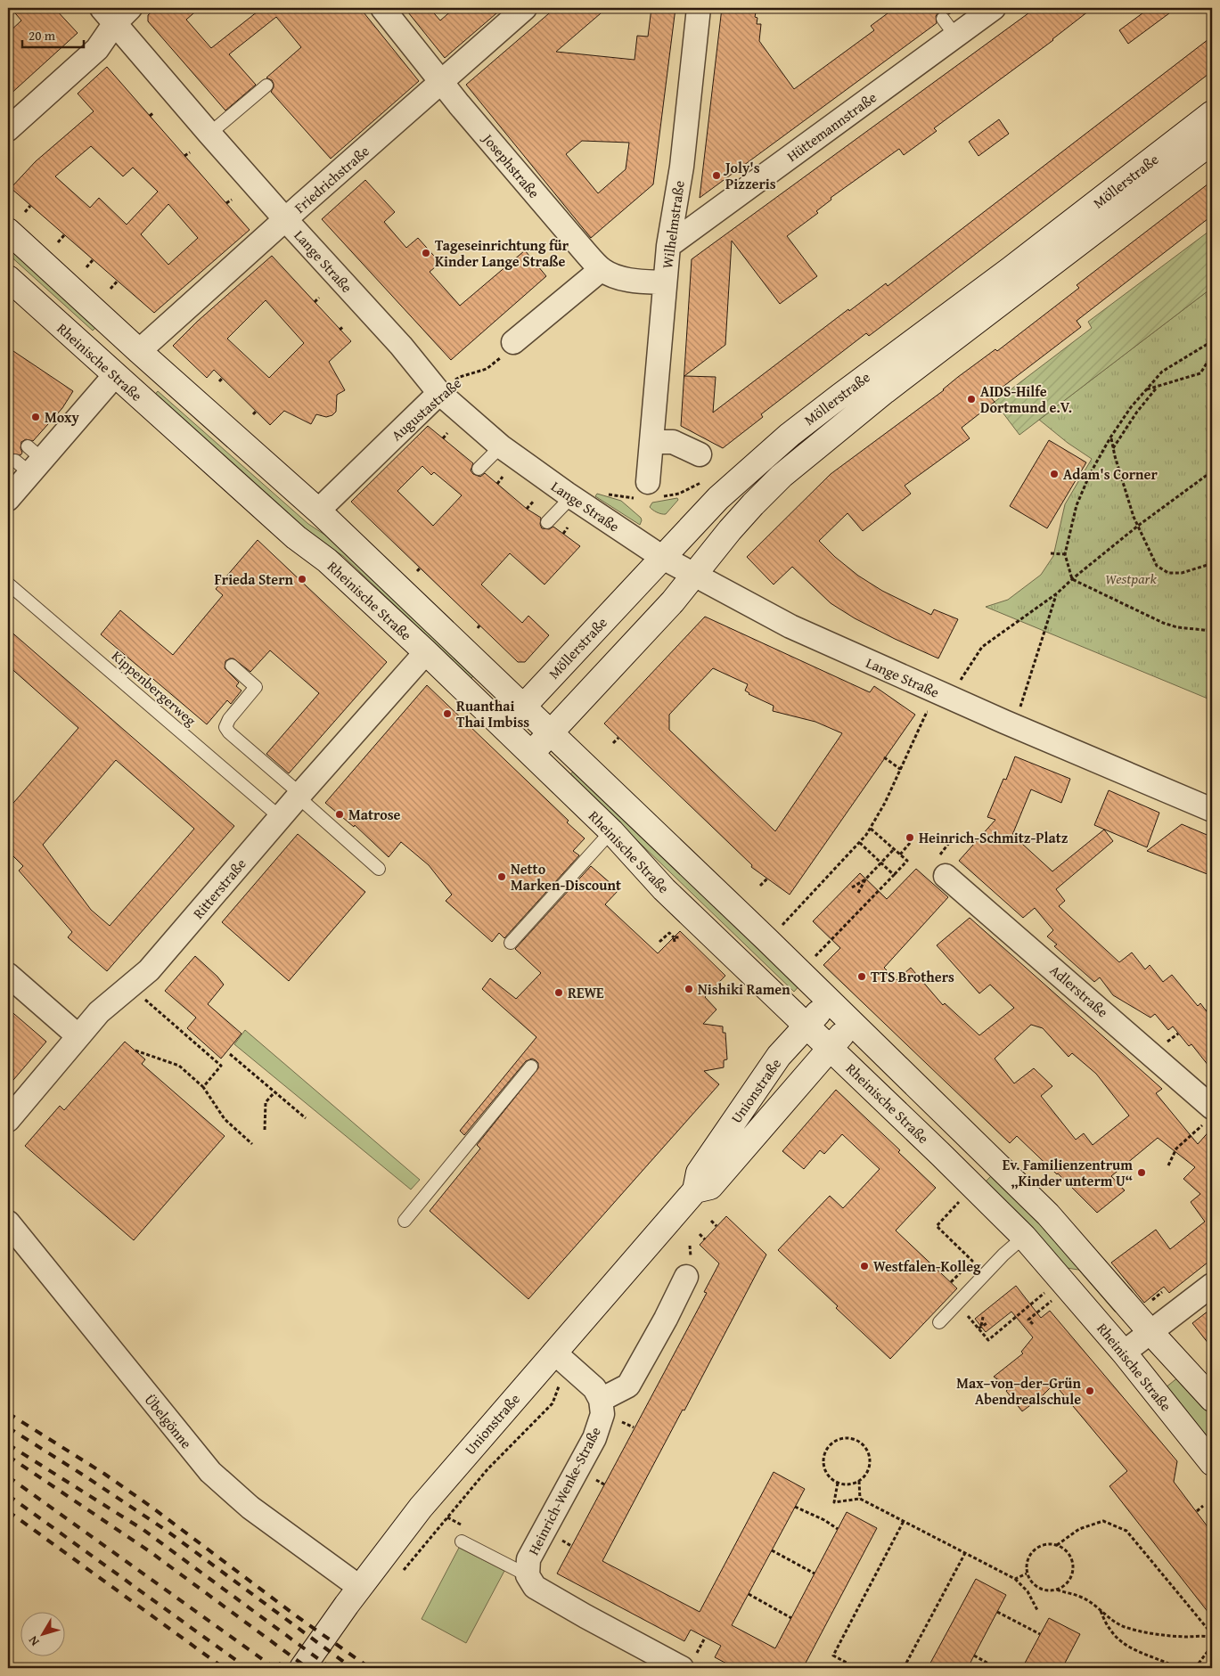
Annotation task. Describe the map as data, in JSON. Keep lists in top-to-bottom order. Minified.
{"streets":{"main road":["Möllerstraße","Rheinische Straße","Unionstraße"],"street":["Hüttemannstraße","Josephstraße","Friedrichstraße","Wilhelmstraße","Lange Straße","Augustastraße","Ritterstraße","Adlerstraße","Übelgönne","Heinrich-Wenke-Straße"],"lane":["Kippenbergerweg"]},"crossings":[["Hüttemannstraße","Wilhelmstraße"],["Josephstraße","Friedrichstraße"],["Josephstraße","Wilhelmstraße"],["Friedrichstraße","Lange Straße"],["Friedrichstraße","Rheinische Straße"],["Möllerstraße","Lange Straße"],["Möllerstraße","Rheinische Straße"],["Lange Straße","Augustastraße"],["Rheinische Straße","Augustastraße"],["Rheinische Straße","Ritterstraße"],["Rheinische Straße","Unionstraße"],["Kippenbergerweg","Ritterstraße"],["Unionstraße","Übelgönne"]],"parks":["Westpark"],"places":["Joly's Pizzeris","Tageseinrichtung für Kinder Lange Straße","AIDS-Hilfe Dortmund e.V.","Moxy","Adam's Corner","Frieda Stern","Ruanthai Thai Imbiss","Matrose","Heinrich-Schmitz-Platz","Netto Marken-Discount","TTS Brothers","Nishiki Ramen","REWE","Ev. Familienzentrum „Kinder unterm U“","Westfalen-Kolleg","Max–von–der–Grün Abendrealschule"],"scale_bar":"20 m","north":"bottom left"}
